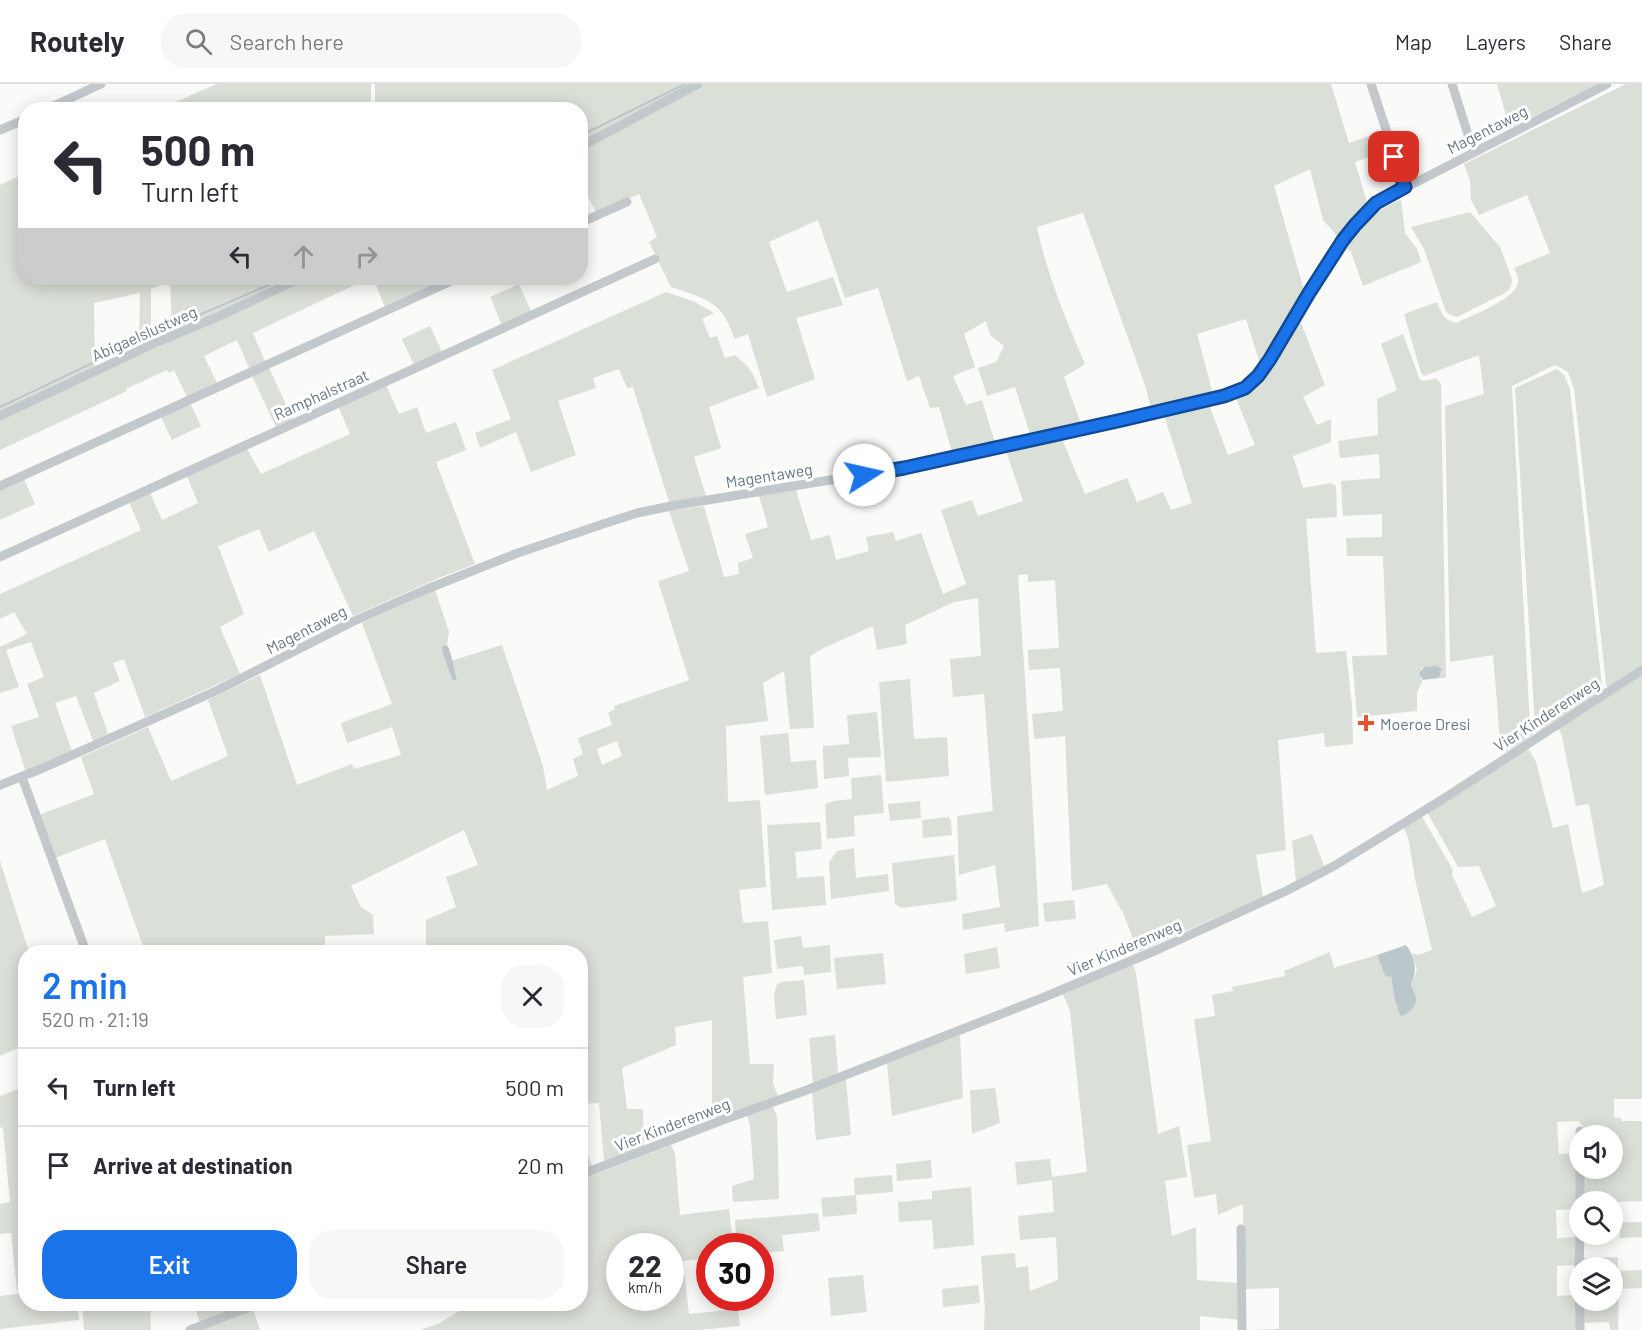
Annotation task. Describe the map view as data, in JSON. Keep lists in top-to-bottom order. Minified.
{"streets":{"street":["Magentaweg","Abigaelslustweg","Ramphalstraat","Vier Kinderenweg"]},"places":{"health":["Moeroe Dresi"]},"page":{"header":"Routely","search":"Search here","nav":["Map","Layers","Share"],"turn":["500 m","Turn left"],"heading":["2 min","520 m · 21:19"],"list":[{"name":"Turn left","value":"500 m"},{"name":"Arrive at destination","value":"20 m"}],"buttons":["Exit","Share"],"speed":"22 km/h","limit":"30"}}
